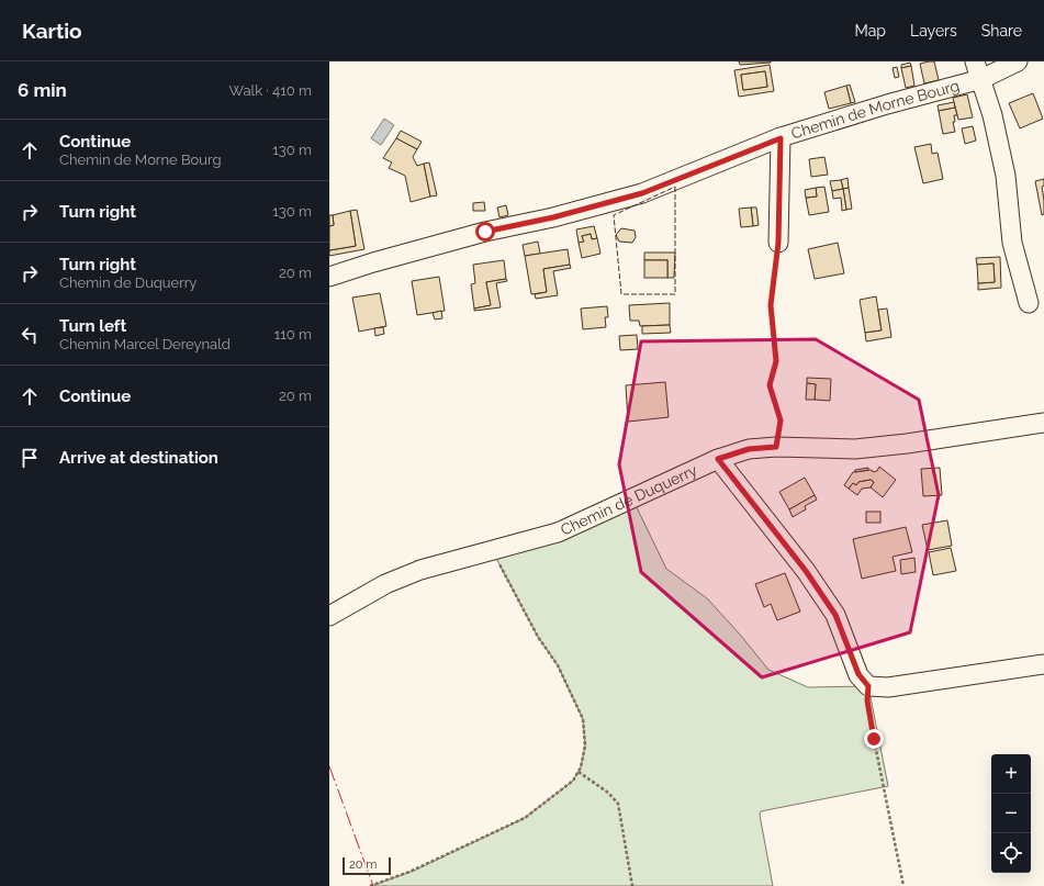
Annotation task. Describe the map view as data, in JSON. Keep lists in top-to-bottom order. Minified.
{"streets":{"street":["Chemin de Morne Bourg","Chemin de Duquerry"]},"scale_bar":"20 m","page":{"header":"Kartio","nav":["Map","Layers","Share"],"heading":["6 min","Walk · 410 m"],"list":[["Continue","Chemin de Morne Bourg","130 m"],["Turn right","130 m"],["Turn right","Chemin de Duquerry","20 m"],["Turn left","Chemin Marcel Dereynald","110 m"],["Continue","20 m"],"Arrive at destination"],"map_buttons":["+","−"],"scale":"20 m"}}
